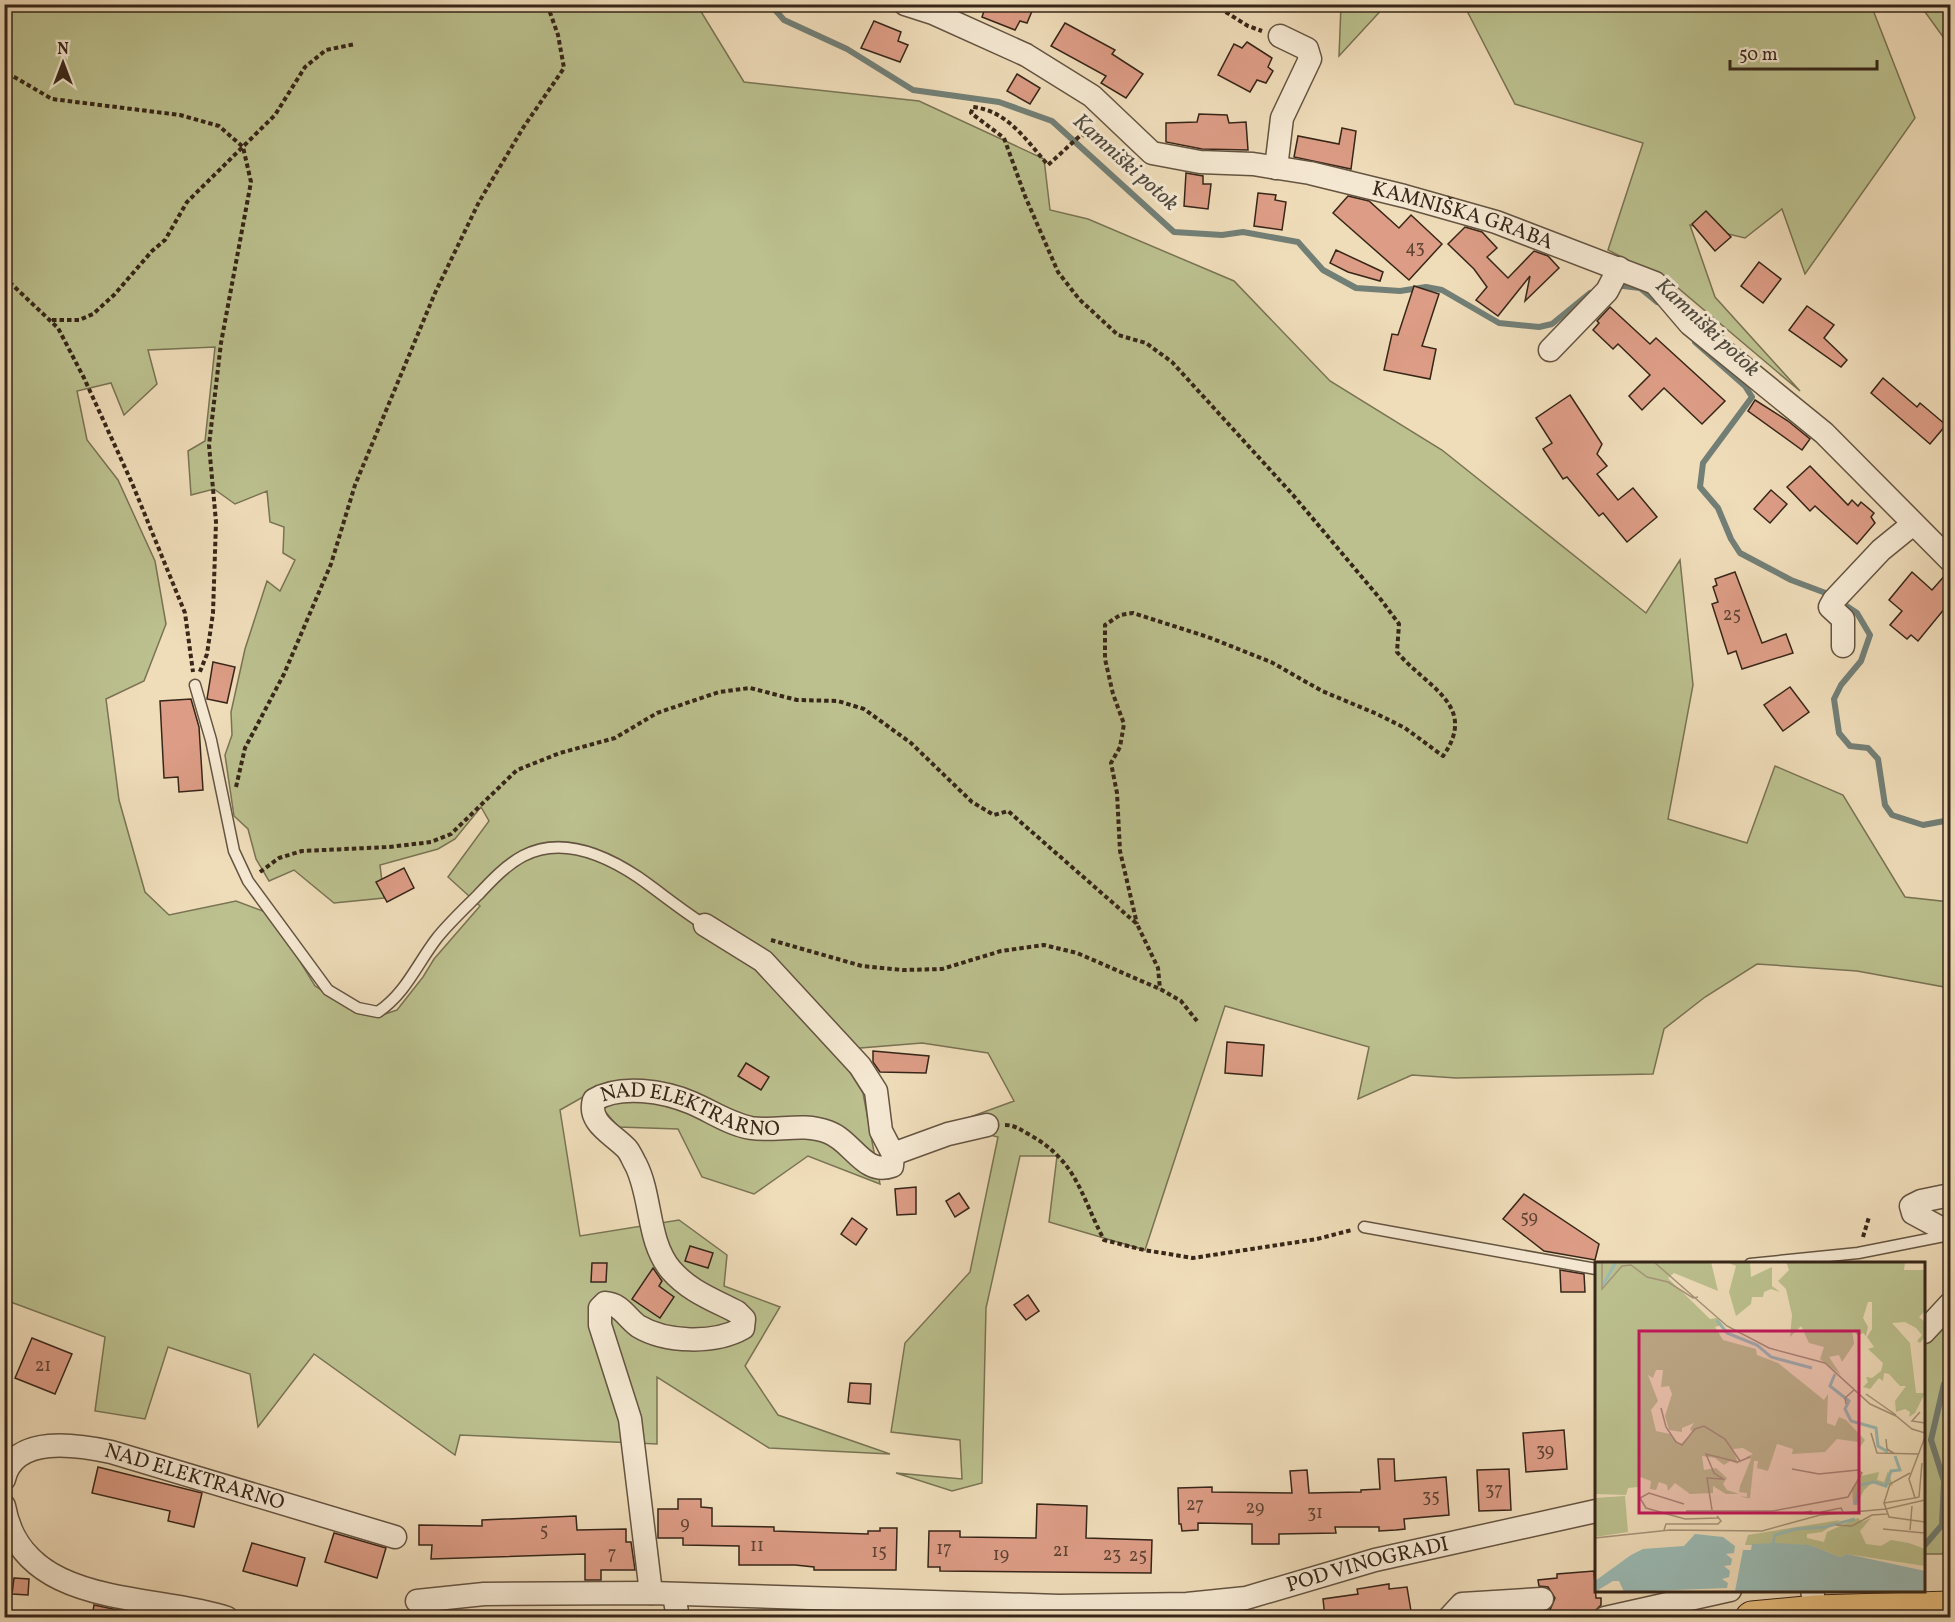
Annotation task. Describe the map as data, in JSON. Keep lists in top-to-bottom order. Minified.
{"streets":{"street":["KAMNIŠKA GRABA","NAD ELEKTRARNO","POD VINOGRADI"]},"crossings":[["NAD ELEKTRARNO","POD VINOGRADI"]],"water":["Kamniški potok"],"house_numbers":["43","25","59","21","39","37","35","27","29","31","9","5","11","17","21","15","7","19","23","25"],"scale_bar":"50 m","north":"top"}
